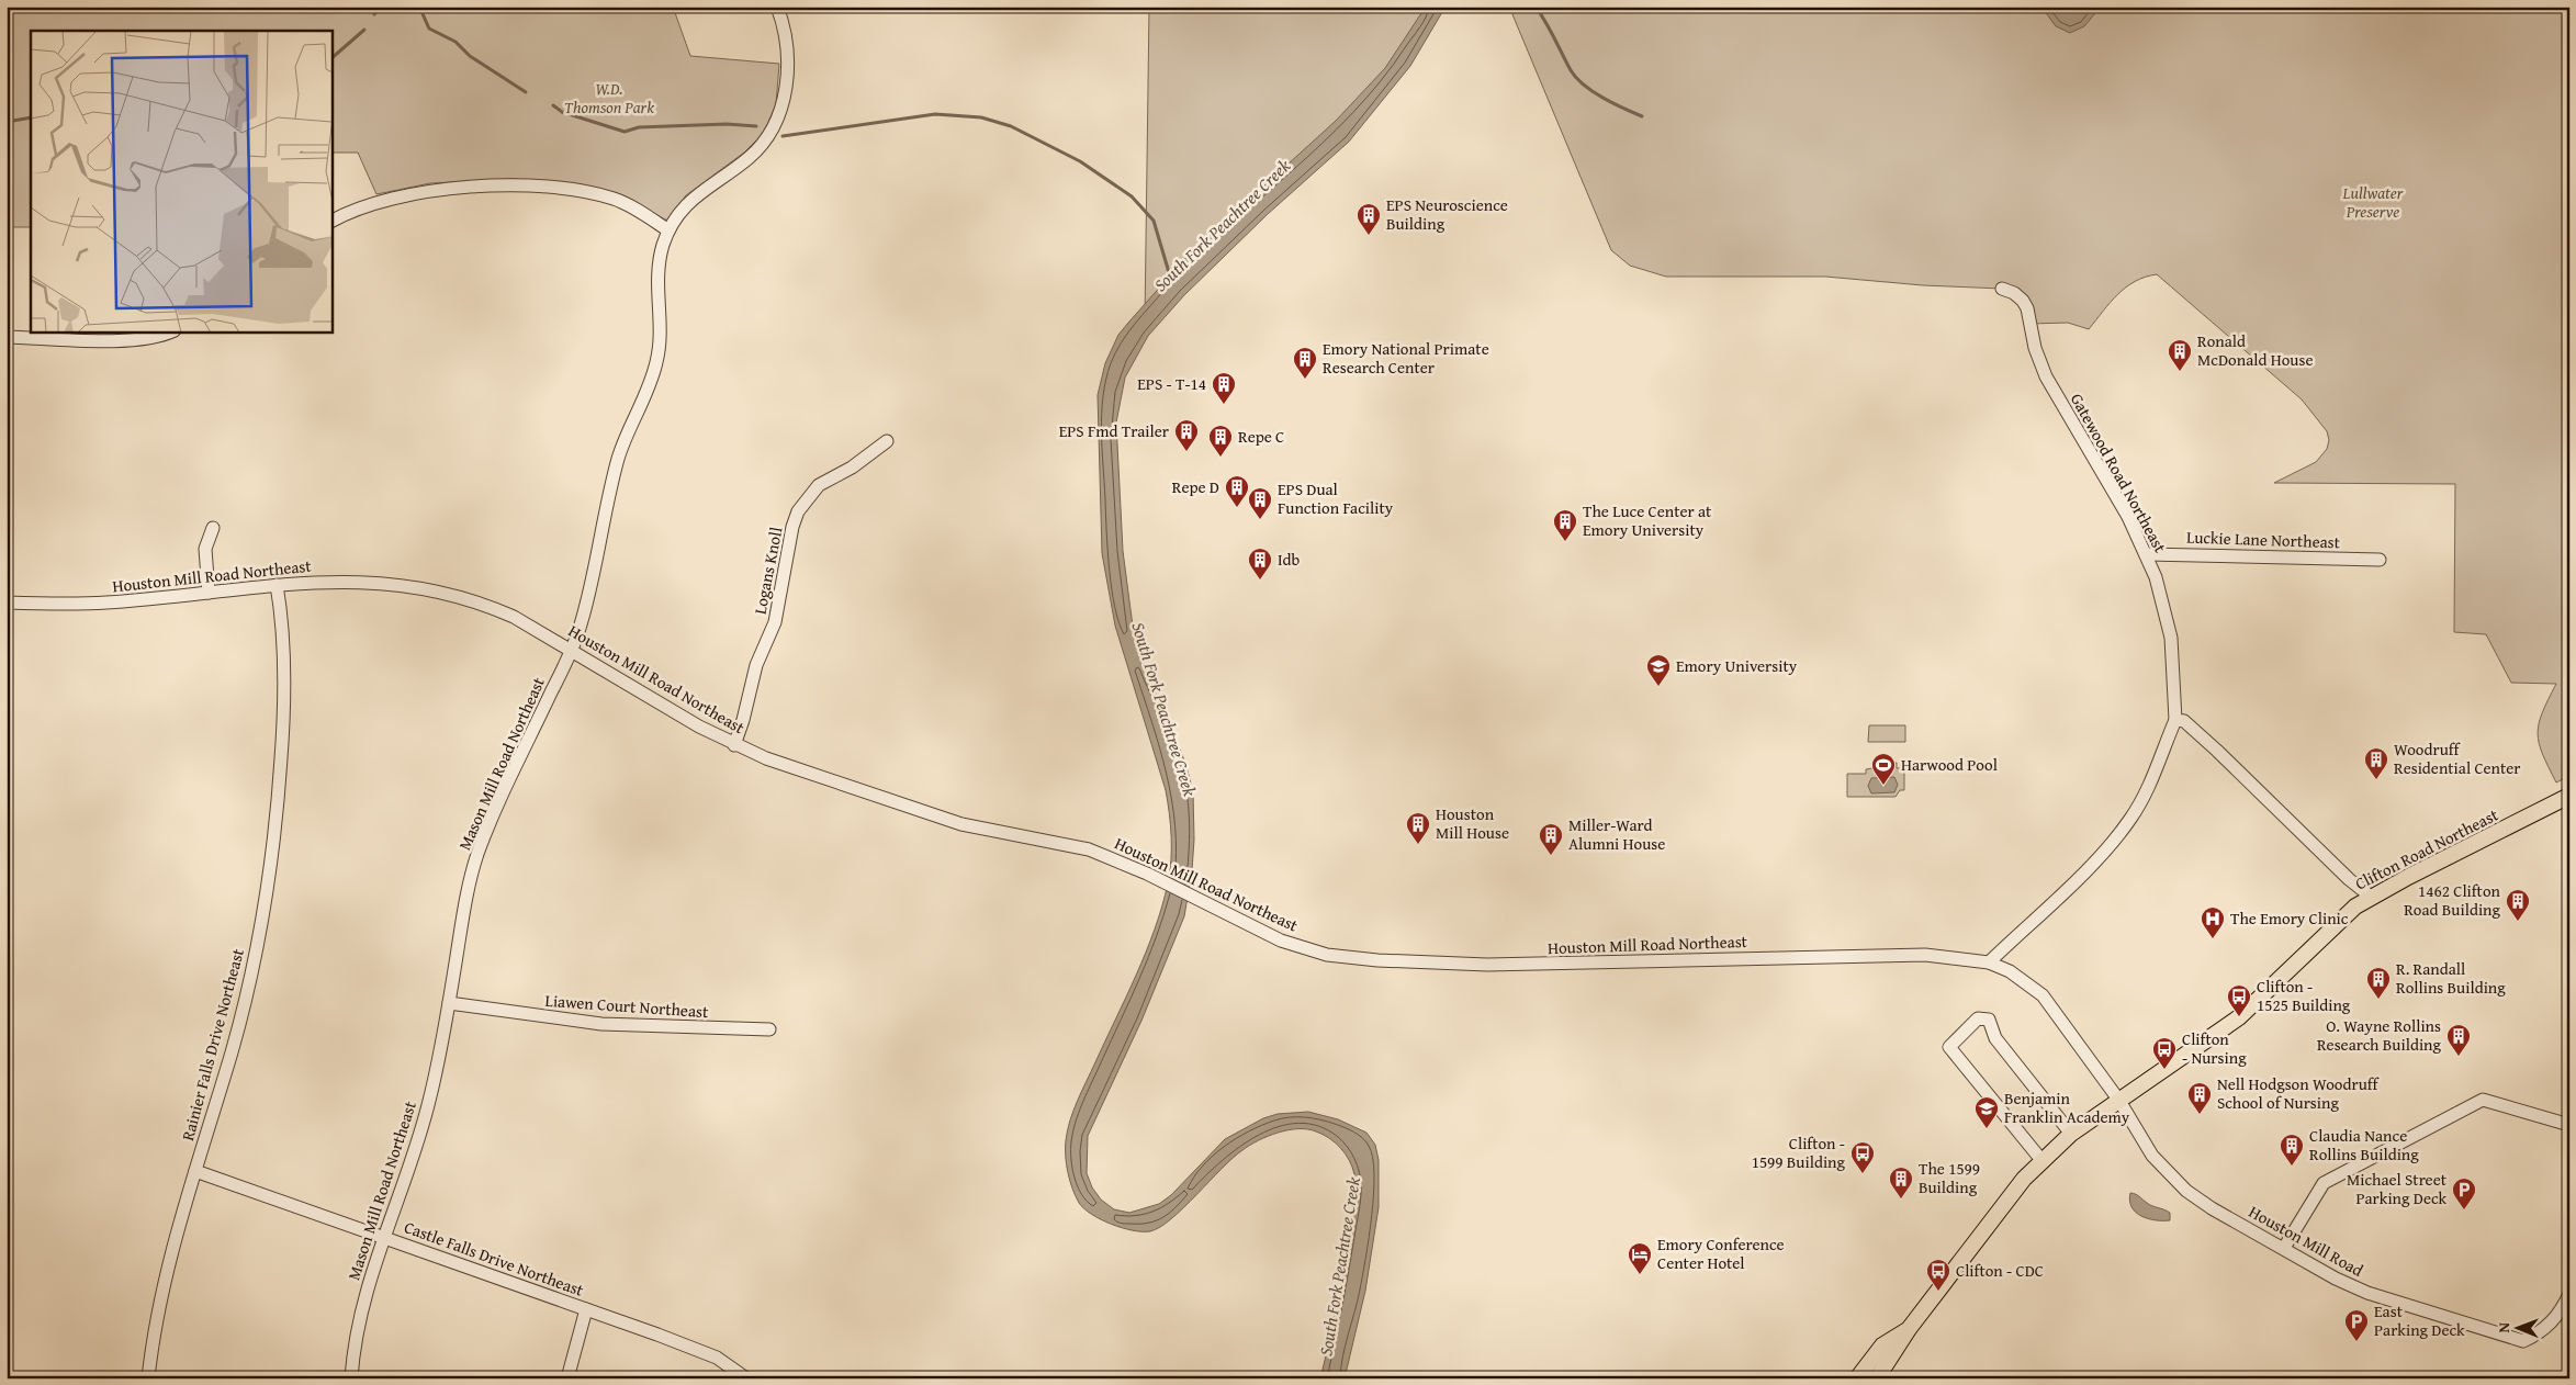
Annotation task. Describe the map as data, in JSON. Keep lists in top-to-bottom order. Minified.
{"streets":{"main road":["Clifton Road Northeast"],"street":["Gatewood Road Northeast","Luckie Lane Northeast","Logans Knoll","Houston Mill Road Northeast","Mason Mill Road Northeast","Liawen Court Northeast","Rainier Falls Drive Northeast","Houston Mill Road","Castle Falls Drive Northeast"]},"crossings":[["Gatewood Road Northeast","Luckie Lane Northeast"],["Logans Knoll","Houston Mill Road Northeast"],["Houston Mill Road Northeast","Mason Mill Road Northeast"],["Houston Mill Road Northeast","Clifton Road Northeast"],["Houston Mill Road Northeast","Rainier Falls Drive Northeast"],["Houston Mill Road Northeast","Houston Mill Road"],["Mason Mill Road Northeast","Liawen Court Northeast"],["Mason Mill Road Northeast","Castle Falls Drive Northeast"],["Clifton Road Northeast","Houston Mill Road"],["Rainier Falls Drive Northeast","Castle Falls Drive Northeast"]],"water":["South Fork Peachtree Creek"],"parks":["W.D. Thomson Park","Lullwater Preserve"],"places":{"building":["EPS Neuroscience Building","Ronald McDonald House","Emory National Primate Research Center","EPS - T-14","EPS Fmd Trailer","Repe C","Repe D","EPS Dual Function Facility","The Luce Center at Emory University","Idb","Woodruff Residential Center","Houston Mill House","Miller-Ward Alumni House","1462 Clifton Road Building","R. Randall Rollins Building","O. Wayne Rollins Research Building","Nell Hodgson Woodruff School of Nursing","Claudia Nance Rollins Building","The 1599 Building"],"school or university":["Emory University","Benjamin Franklin Academy"],"sports":["Harwood Pool"],"hospital":["The Emory Clinic"],"bus stop":["Clifton - 1525 Building","Clifton - Nursing","Clifton - 1599 Building","Clifton - CDC"],"parking":["Michael Street Parking Deck","East Parking Deck"],"hotel":["Emory Conference Center Hotel"]},"north":"left"}
